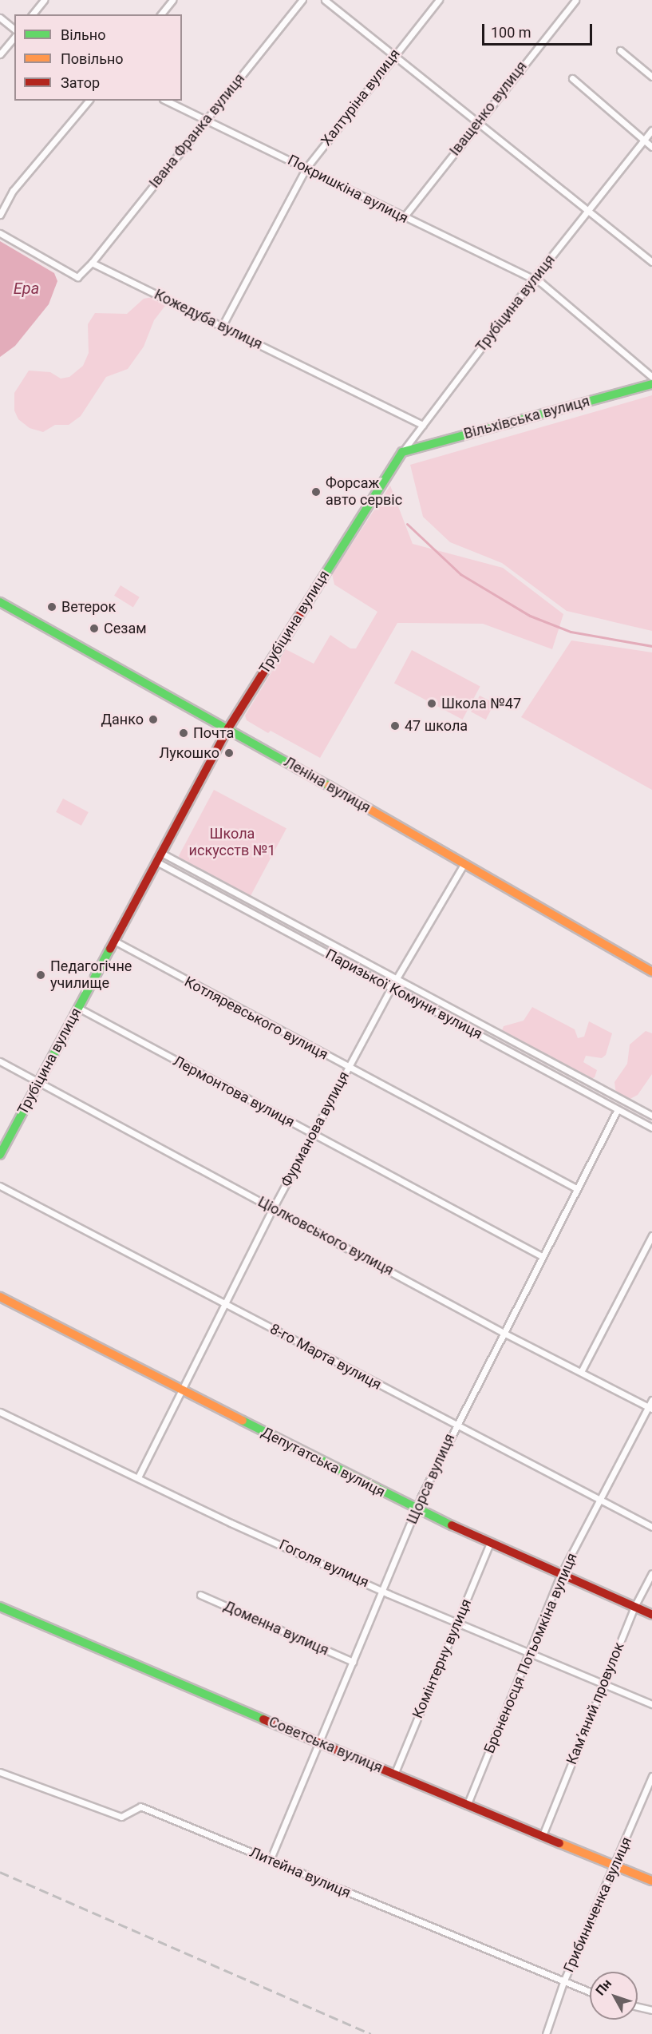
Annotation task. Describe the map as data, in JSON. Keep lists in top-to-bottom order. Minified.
{"streets":{"street":["Халтуріна вулиця","Іващенко вулиця","Івана Франка вулиця","Покришкіна вулиця","Трубіцина вулиця","Кожедуба вулиця","Вільхівська вулиця","Леніна вулиця","Паризької Комуни вулиця","Котляревського вулиця","Лермонтова вулиця","Фурманова вулиця","Ціолковського вулиця","8-го Марта вулиця","Депутатська вулиця","Щорса вулиця","Гоголя вулиця","Доменна вулиця","Броненосця Потьомкіна вулиця","Комінтерну вулиця","Кам’яний провулок","Советська вулиця","Литейна вулиця","Грибиниченка вулиця"]},"crossings":[["Халтуріна вулиця","Покришкіна вулиця"],["Халтуріна вулиця","Кожедуба вулиця"],["Іващенко вулиця","Покришкіна вулиця"],["Івана Франка вулиця","Покришкіна вулиця"],["Івана Франка вулиця","Кожедуба вулиця"],["Покришкіна вулиця","Трубіцина вулиця"],["Трубіцина вулиця","Кожедуба вулиця"],["Трубіцина вулиця","Вільхівська вулиця"],["Трубіцина вулиця","Леніна вулиця"],["Трубіцина вулиця","Паризької Комуни вулиця"],["Трубіцина вулиця","Котляревського вулиця"],["Трубіцина вулиця","Лермонтова вулиця"],["Трубіцина вулиця","Ціолковського вулиця"],["Леніна вулиця","Фурманова вулиця"],["Паризької Комуни вулиця","Фурманова вулиця"],["Паризької Комуни вулиця","Щорса вулиця"],["Котляревського вулиця","Фурманова вулиця"],["Котляревського вулиця","Щорса вулиця"],["Лермонтова вулиця","Фурманова вулиця"],["Лермонтова вулиця","Щорса вулиця"],["Фурманова вулиця","Ціолковського вулиця"],["Фурманова вулиця","8-го Марта вулиця"],["Фурманова вулиця","Депутатська вулиця"],["Фурманова вулиця","Гоголя вулиця"],["Ціолковського вулиця","Щорса вулиця"],["Ціолковського вулиця","Броненосця Потьомкіна вулиця"],["8-го Марта вулиця","Щорса вулиця"],["8-го Марта вулиця","Броненосця Потьомкіна вулиця"],["Депутатська вулиця","Щорса вулиця"],["Депутатська вулиця","Броненосця Потьомкіна вулиця"],["Депутатська вулиця","Комінтерну вулиця"],["Депутатська вулиця","Кам’яний провулок"],["Щорса вулиця","Гоголя вулиця"],["Щорса вулиця","Доменна вулиця"],["Щорса вулиця","Советська вулиця"],["Щорса вулиця","Литейна вулиця"],["Гоголя вулиця","Броненосця Потьомкіна вулиця"],["Гоголя вулиця","Комінтерну вулиця"],["Гоголя вулиця","Кам’яний провулок"],["Броненосця Потьомкіна вулиця","Советська вулиця"],["Комінтерну вулиця","Советська вулиця"],["Кам’яний провулок","Советська вулиця"],["Советська вулиця","Грибиниченка вулиця"],["Литейна вулиця","Грибиниченка вулиця"]],"water":["Ера"],"parks":["Школа искусств №1"],"places":["Форсаж авто сервіс","Ветерок","Сезам","Школа №47","Данко","47 школа","Почта","Лукошко","Педагогічне училище"],"legend":["Вільно","Повільно","Затор"],"scale_bar":"100 m","north":"top left"}
